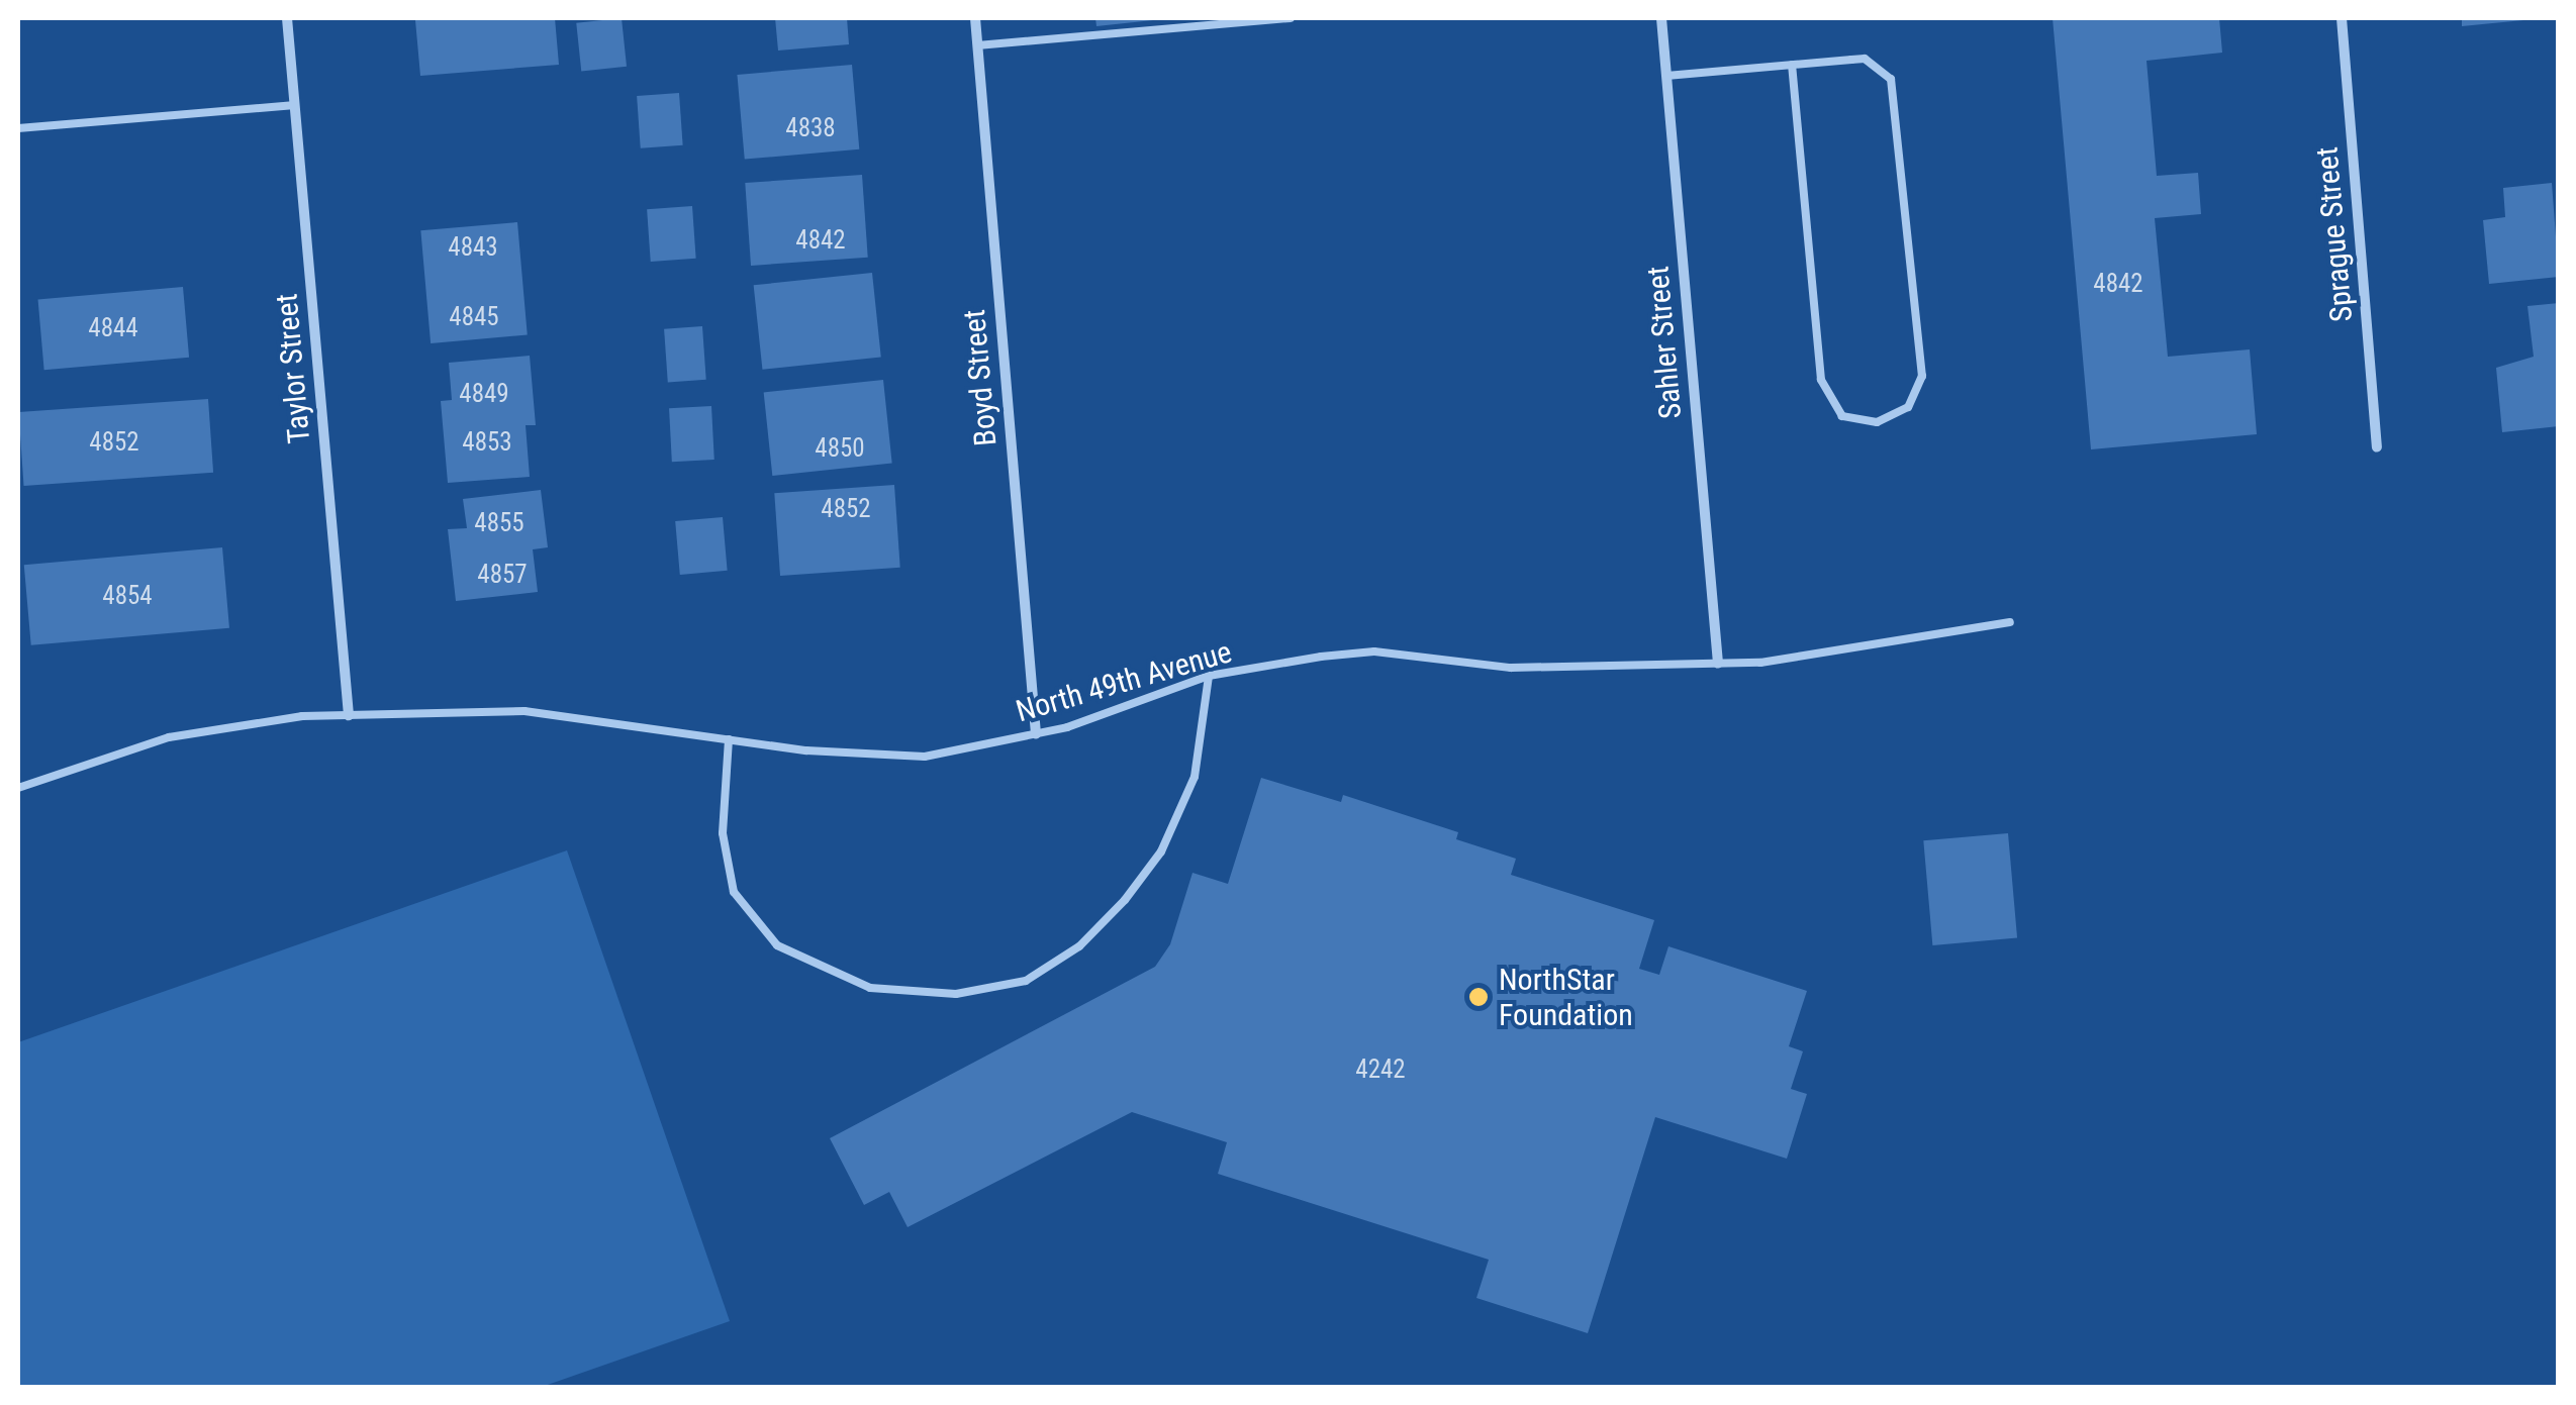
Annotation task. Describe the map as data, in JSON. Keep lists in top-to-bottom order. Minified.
{"streets":{"street":["Sprague Street","Sahler Street","Taylor Street","Boyd Street"],"lane":["North 49th Avenue"]},"crossings":[["Sahler Street","North 49th Avenue"],["Taylor Street","North 49th Avenue"],["Boyd Street","North 49th Avenue"]],"places":["NorthStar Foundation"],"house_numbers":["4838","4842","4843","4842","4845","4844","4849","4852","4853","4850","4852","4855","4857","4854","4242"]}
